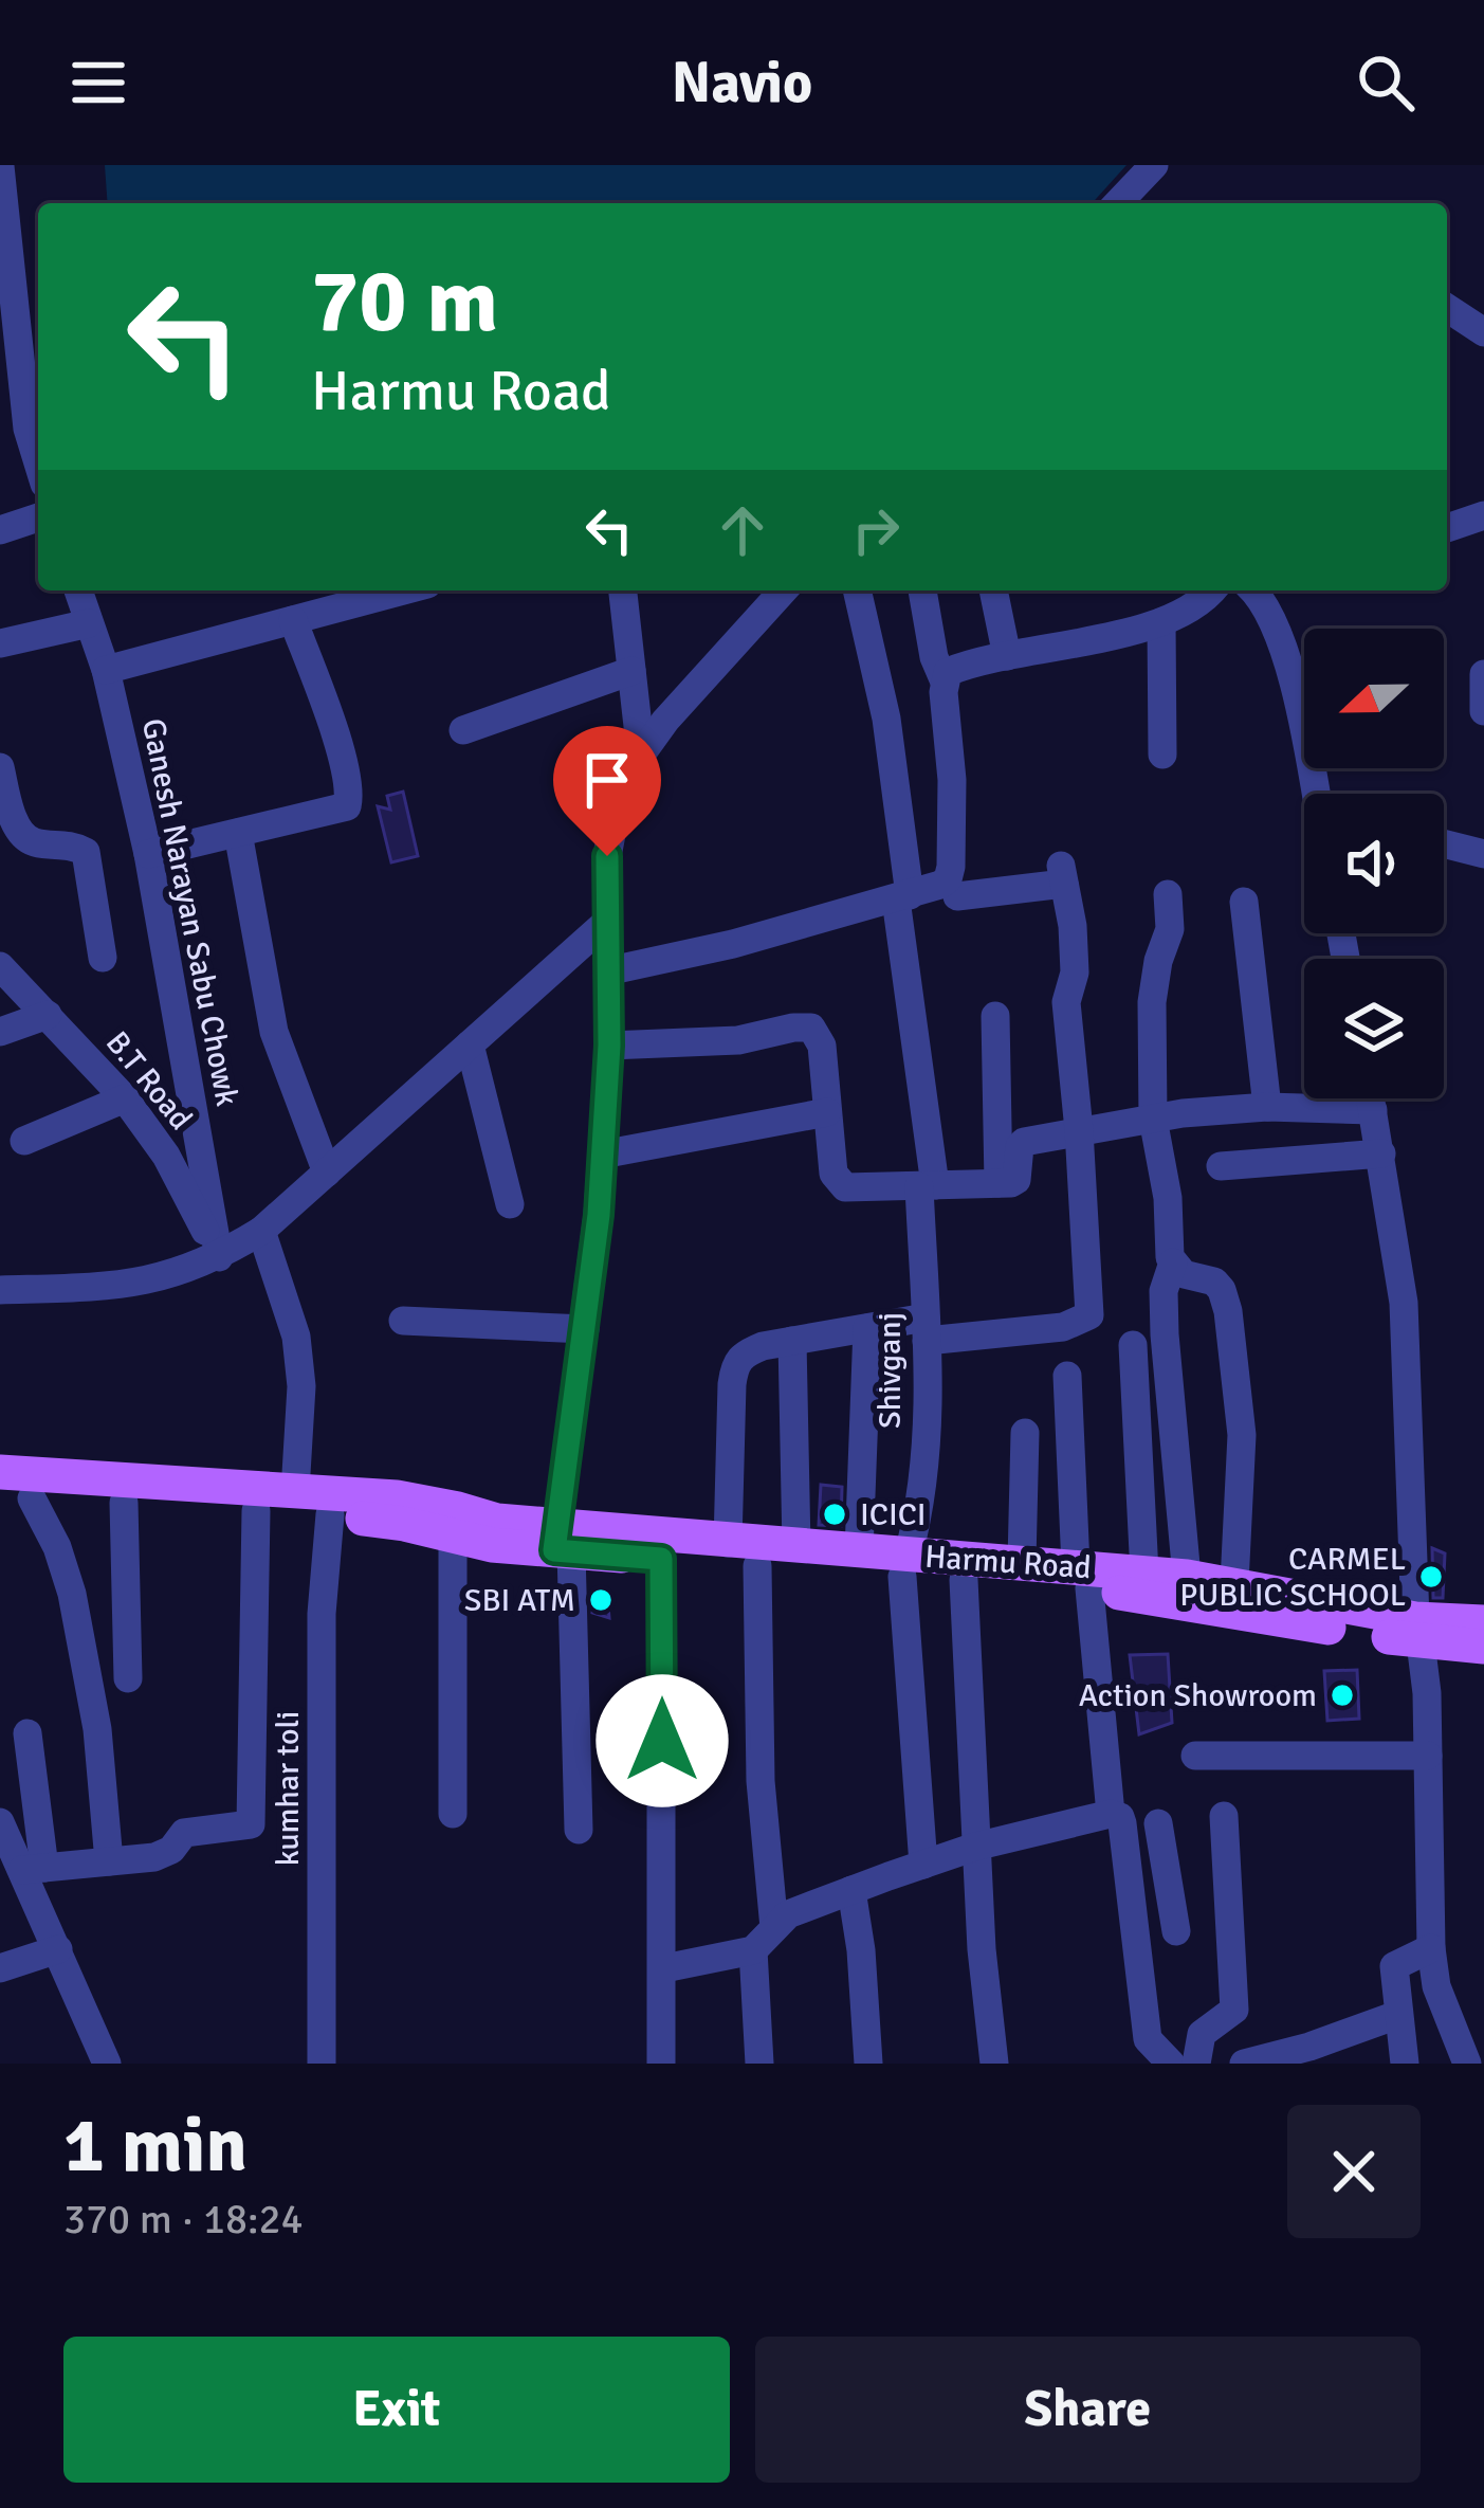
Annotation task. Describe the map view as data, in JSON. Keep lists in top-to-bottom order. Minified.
{"streets":{"main road":["Harmu Road"],"street":["Ganesh Narayan Sabu Chowk","B.T Road","Shivganj","kumhar toli"]},"crossings":[["Ganesh Narayan Sabu Chowk","B.T Road"],["Shivganj","Harmu Road"],["Harmu Road","kumhar toli"]],"places":["ICICI","CARMEL PUBLIC SCHOOL","SBI ATM","Action Showroom"],"north":"left","page":{"header":"Navio","turn":["70 m","Harmu Road"],"heading":["1 min","370 m · 18:24"],"buttons":["Exit","Share"]}}
